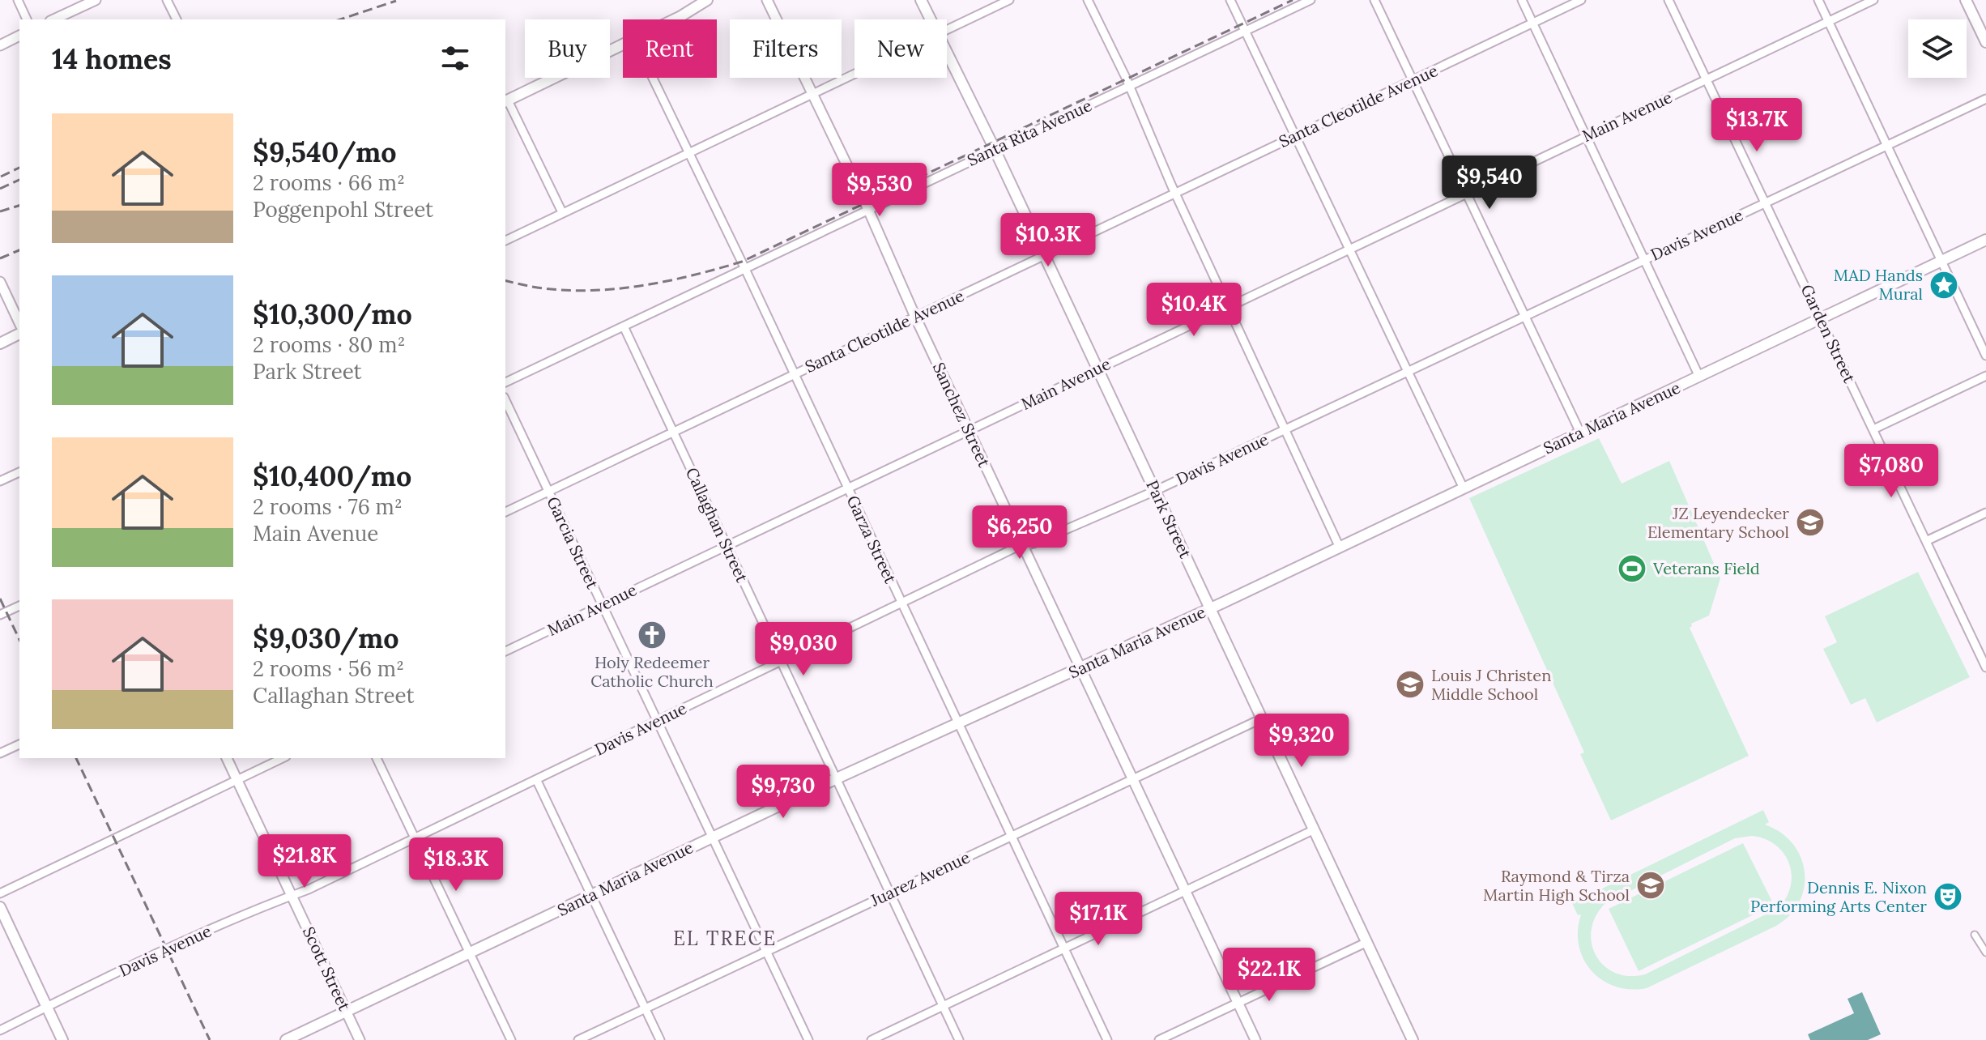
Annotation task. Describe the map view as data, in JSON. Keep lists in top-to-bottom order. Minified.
{"streets":{"main road":["Santa Maria Avenue","Park Street"],"street":["Santa Cleotilde Avenue","Main Avenue","Santa Rita Avenue","Davis Avenue","Garden Street","Sanchez Street","Callaghan Street","Garza Street","Garcia Street","Juarez Avenue","Scott Street"]},"crossings":[["Santa Cleotilde Avenue","Sanchez Street"],["Santa Cleotilde Avenue","Park Street"],["Santa Cleotilde Avenue","Callaghan Street"],["Santa Cleotilde Avenue","Garza Street"],["Santa Cleotilde Avenue","Garcia Street"],["Main Avenue","Garden Street"],["Main Avenue","Sanchez Street"],["Main Avenue","Park Street"],["Main Avenue","Callaghan Street"],["Main Avenue","Garza Street"],["Main Avenue","Garcia Street"],["Santa Rita Avenue","Sanchez Street"],["Santa Rita Avenue","Park Street"],["Santa Rita Avenue","Callaghan Street"],["Santa Rita Avenue","Garza Street"],["Davis Avenue","Garden Street"],["Davis Avenue","Sanchez Street"],["Davis Avenue","Park Street"],["Davis Avenue","Callaghan Street"],["Davis Avenue","Garza Street"],["Davis Avenue","Garcia Street"],["Davis Avenue","Scott Street"],["Garden Street","Santa Maria Avenue"],["Sanchez Street","Santa Maria Avenue"],["Sanchez Street","Juarez Avenue"],["Santa Maria Avenue","Park Street"],["Santa Maria Avenue","Callaghan Street"],["Santa Maria Avenue","Garza Street"],["Santa Maria Avenue","Garcia Street"],["Santa Maria Avenue","Scott Street"],["Park Street","Juarez Avenue"],["Callaghan Street","Juarez Avenue"],["Garza Street","Juarez Avenue"],["Garcia Street","Juarez Avenue"]],"districts":["EL TRECE"],"places":{"place":["MAD Hands Mural"],"school or university":["JZ Leyendecker Elementary School","Louis J Christen Middle School","Raymond & Tirza Martin High School"],"sports":["Veterans Field"],"church":["Holy Redeemer Catholic Church"],"theatre":["Dennis E. Nixon Performing Arts Center"]},"page":{"chip":["Buy","Rent","Filters","New"],"heading":"14 homes","list":[{"name":"$9,540/mo","note":"2 rooms · 66 m² · Poggenpohl Street"},{"name":"$10,300/mo","note":"2 rooms · 80 m² · Park Street"},{"name":"$10,400/mo","note":"2 rooms · 76 m² · Main Avenue"},{"name":"$9,030/mo","note":"2 rooms · 56 m² · Callaghan Street"}],"price":["$13.7K","$9,540","$9,530","$10.3K","$10.4K","$7,080","$6,250","$9,030","$9,320","$9,730","$21.8K","$18.3K","$17.1K","$22.1K"]}}
